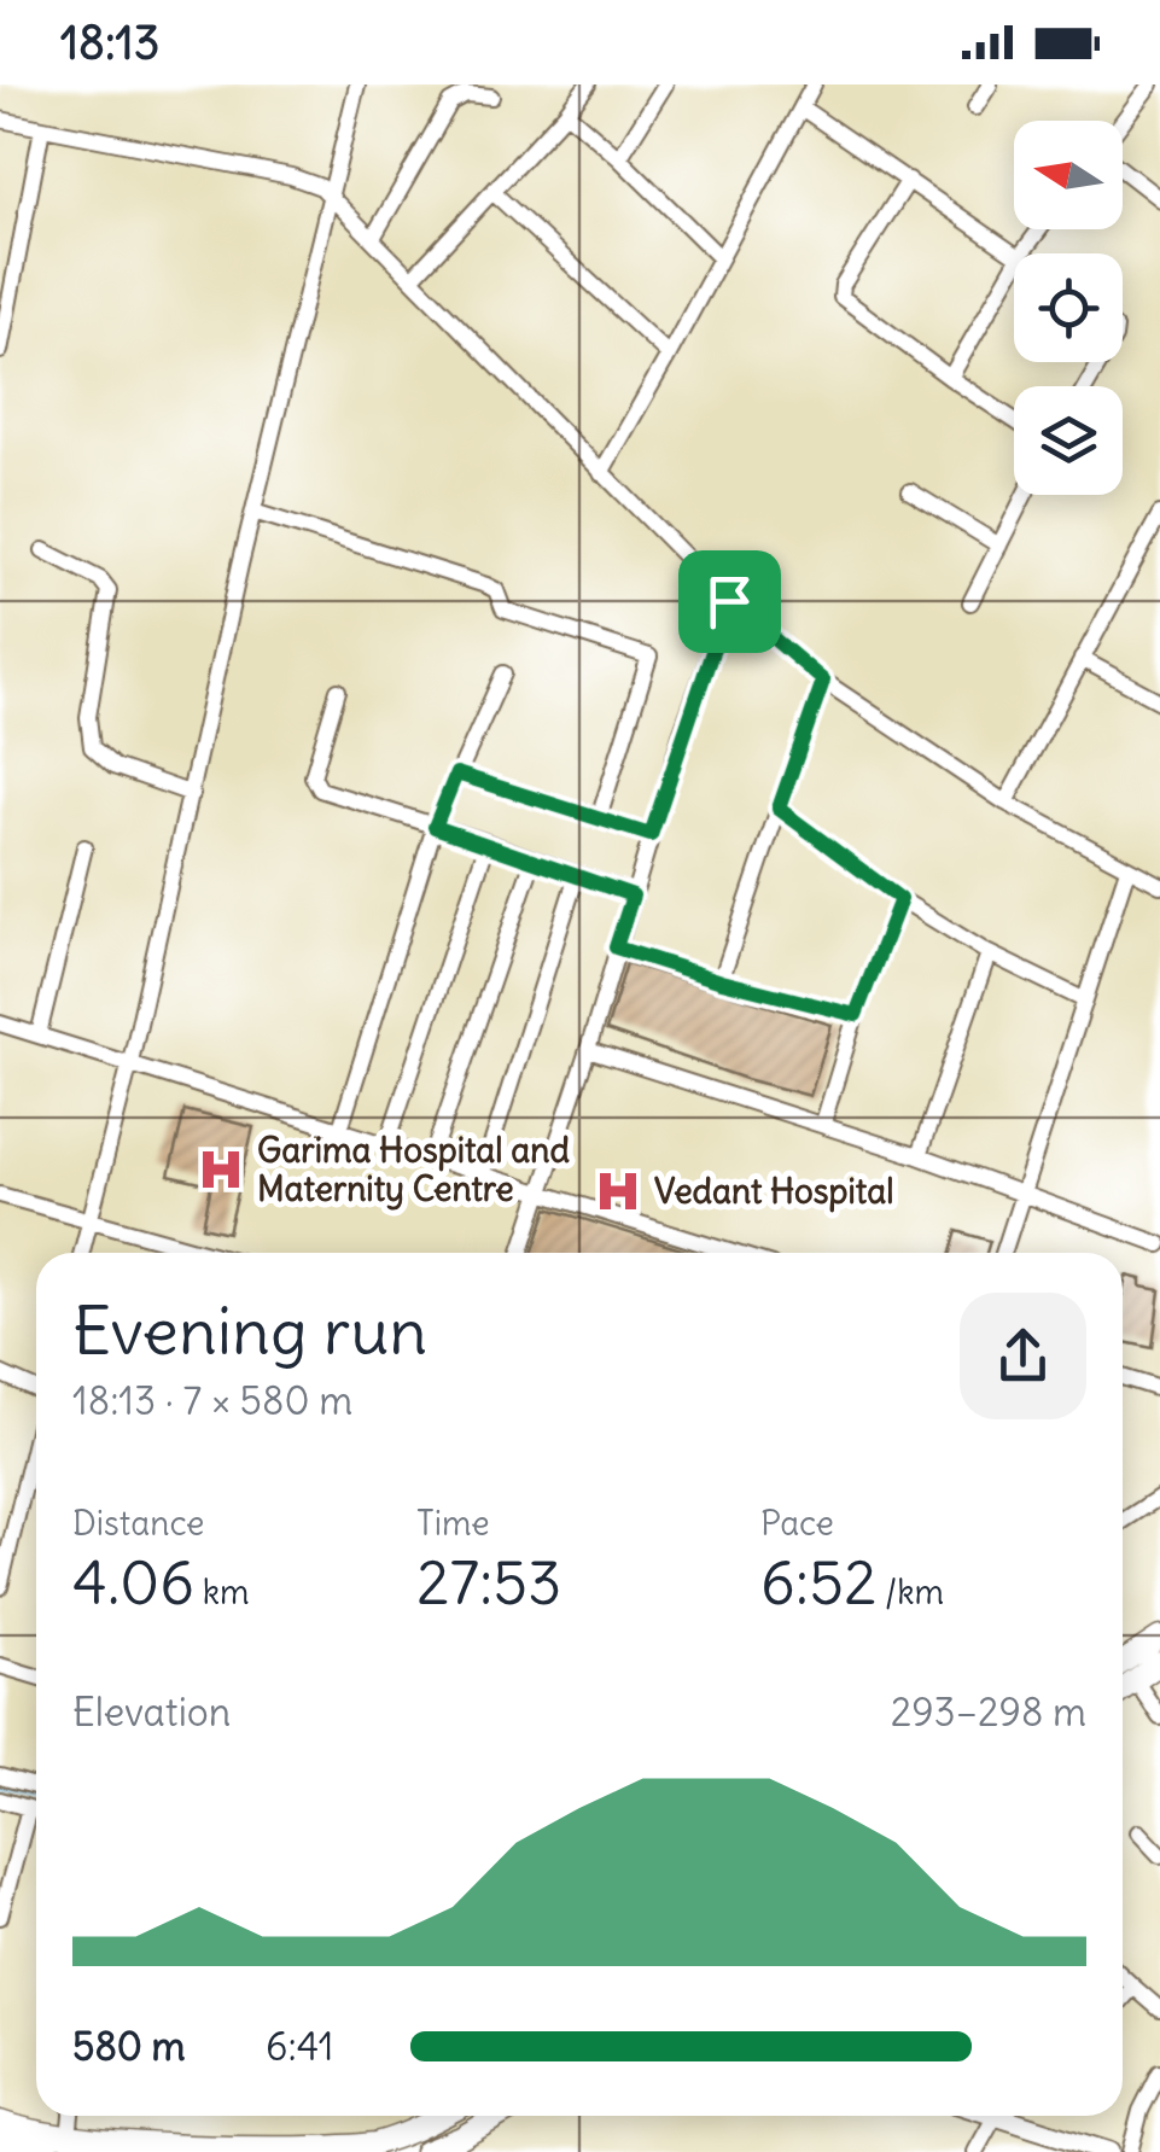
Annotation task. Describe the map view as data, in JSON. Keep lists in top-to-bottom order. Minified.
{"places":{"hospital":["Garima Hospital and Maternity Centre","Vedant Hospital"]},"north":"left","page":{"status":"18:13","heading":["Evening run","18:13 · 7 × 580 m"],"stats":[["Distance","4.06 km"],["Time","27:53"],["Pace","6:52 /km"]],"chart":["Elevation","293–298 m"],"list":[{"name":"580 m","note":"6:41"}]}}
